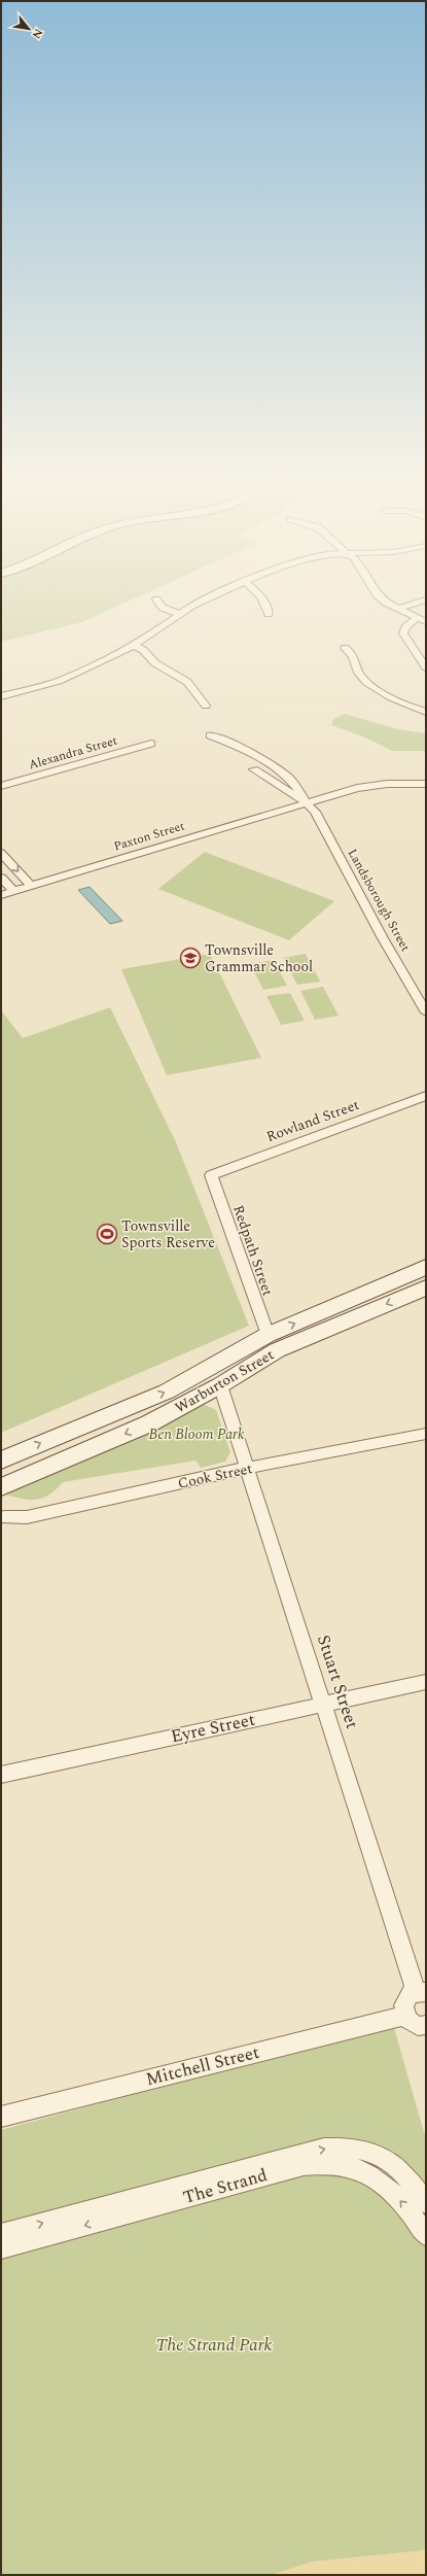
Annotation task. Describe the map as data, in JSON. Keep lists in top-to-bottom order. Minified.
{"streets":{"main road":["Warburton Street"],"street":["Alexandra Street","Paxton Street","Landsborough Street","Rowland Street","Redpath Street","Cook Street","Stuart Street","Eyre Street","Mitchell Street","The Strand"]},"crossings":[["Paxton Street","Landsborough Street"],["Rowland Street","Redpath Street"],["Redpath Street","Warburton Street"],["Warburton Street","Stuart Street"],["Cook Street","Stuart Street"],["Stuart Street","Eyre Street"]],"parks":["Ben Bloom Park","The Strand Park"],"places":{"school or university":["Townsville Grammar School"],"sports":["Townsville Sports Reserve"]},"north":"bottom right"}
